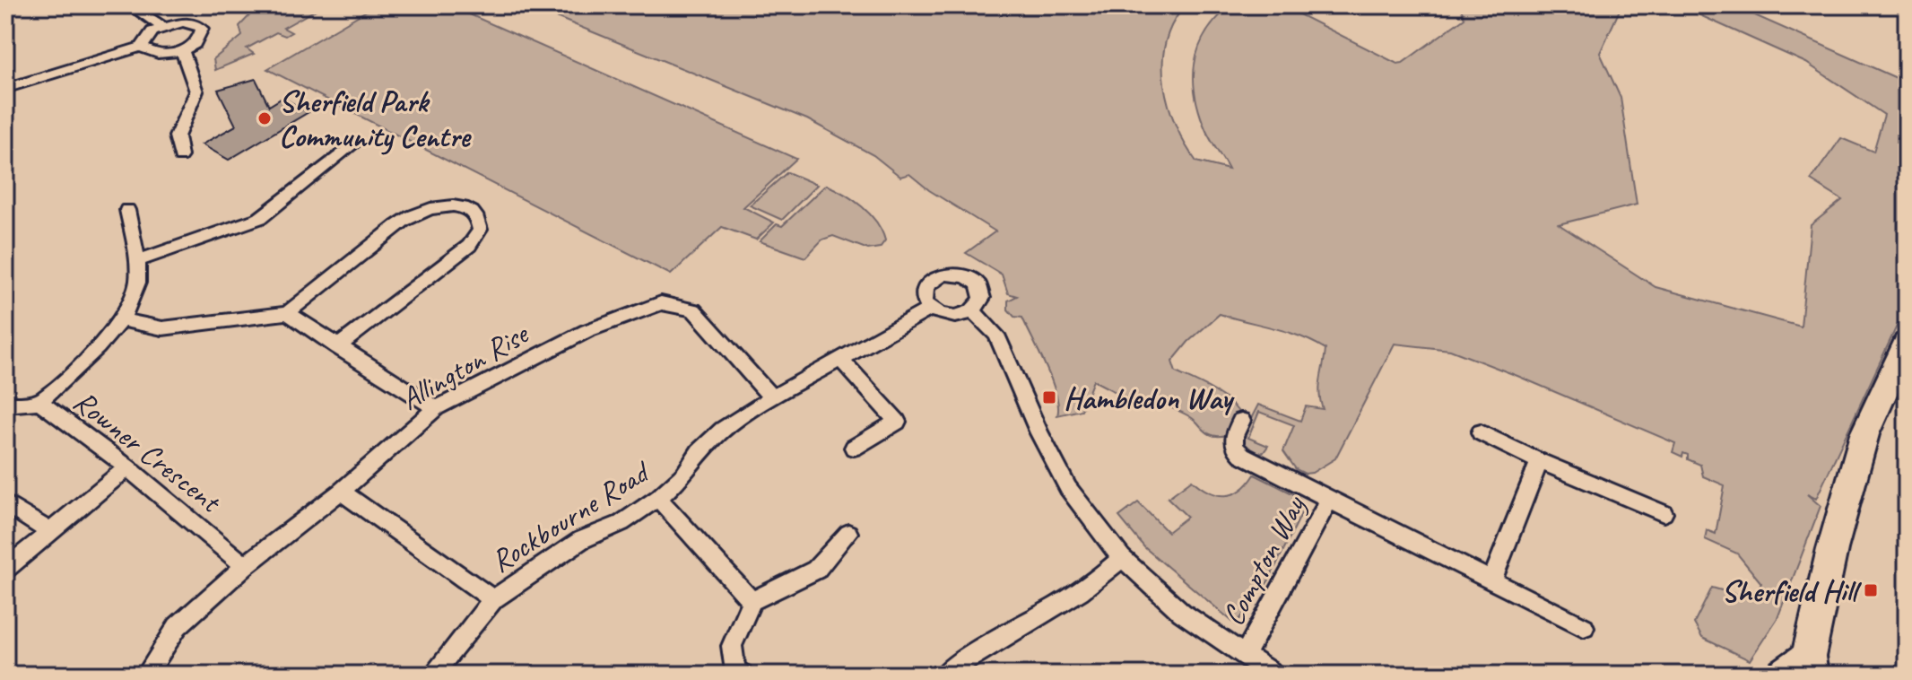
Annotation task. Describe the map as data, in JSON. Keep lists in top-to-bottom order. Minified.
{"streets":{"street":["Allington Rise","Rowner Crescent","Rockbourne Road","Compton Way"]},"crossings":[["Allington Rise","Rowner Crescent"],["Allington Rise","Rockbourne Road"]],"places":{"other":["Sherfield Park Community Centre"],"transit":["Hambledon Way","Sherfield Hill"]}}
